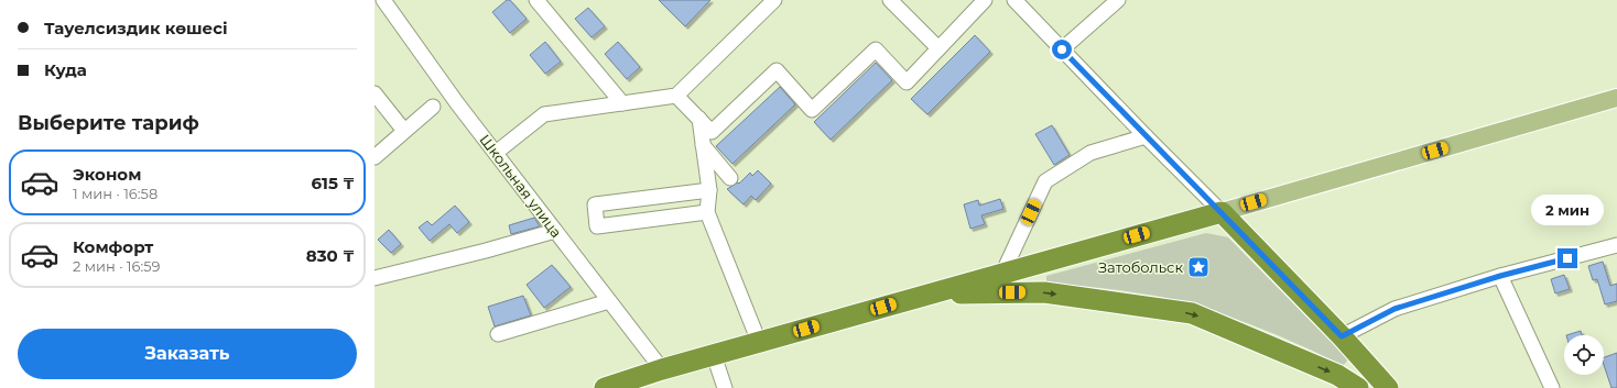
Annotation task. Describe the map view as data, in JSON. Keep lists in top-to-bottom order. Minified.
{"streets":{"street":["Школьная улица"]},"places":{"place":["Затобольск"]},"page":{"banner":["Тауелсиздик көшесі","Куда"],"heading":"Выберите тариф","list":[{"name":"Эконом","note":"1 мин · 16:58","value":"615 ₸"},{"name":"Комфорт","note":"2 мин · 16:59","value":"830 ₸"}],"bubble":"2 мин","buttons":"Заказать"}}
